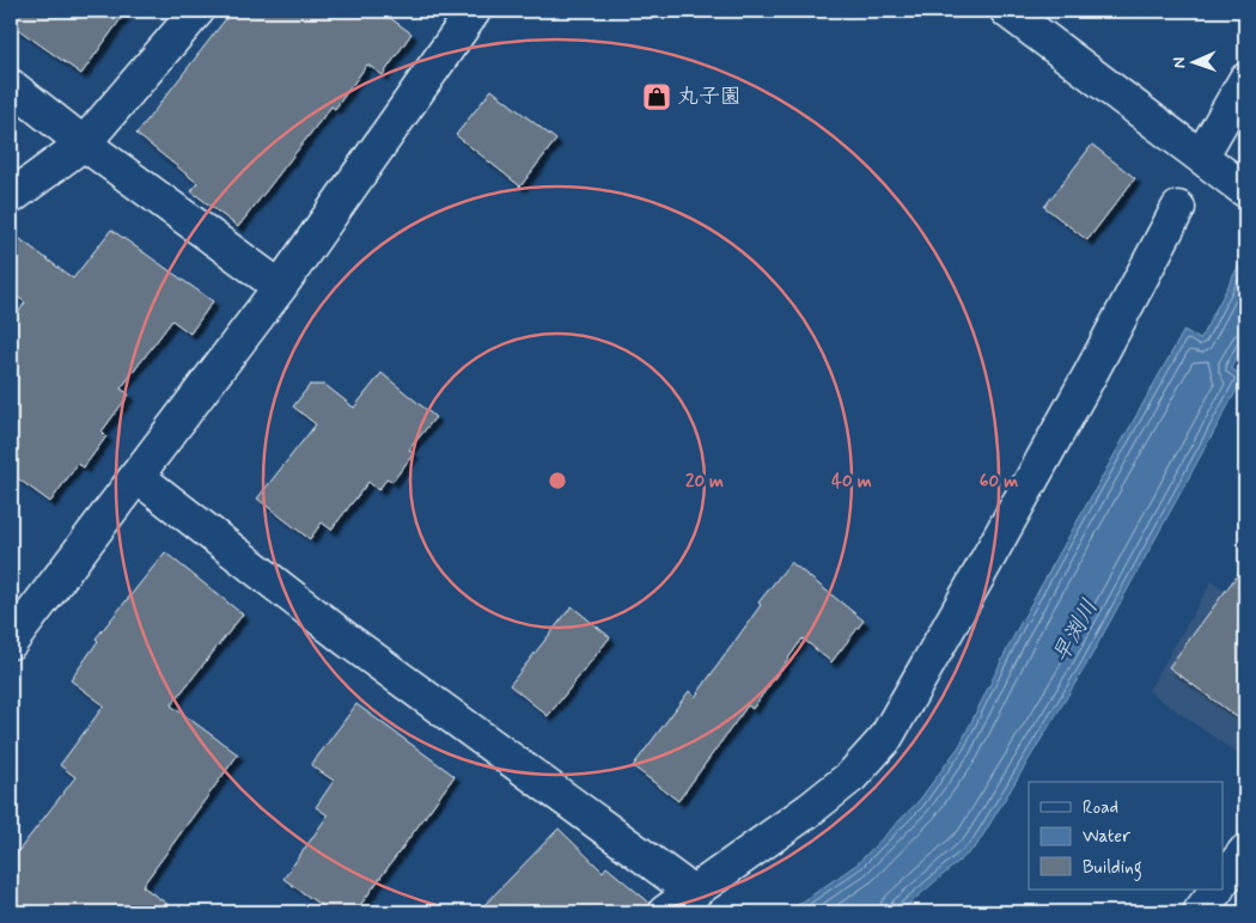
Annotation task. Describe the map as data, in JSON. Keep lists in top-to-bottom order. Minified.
{"water":["早渕川"],"places":{"shop":["丸子園"]},"legend":["Road","Water","Building"],"north":"left","rings":["20 m","40 m","60 m"]}
